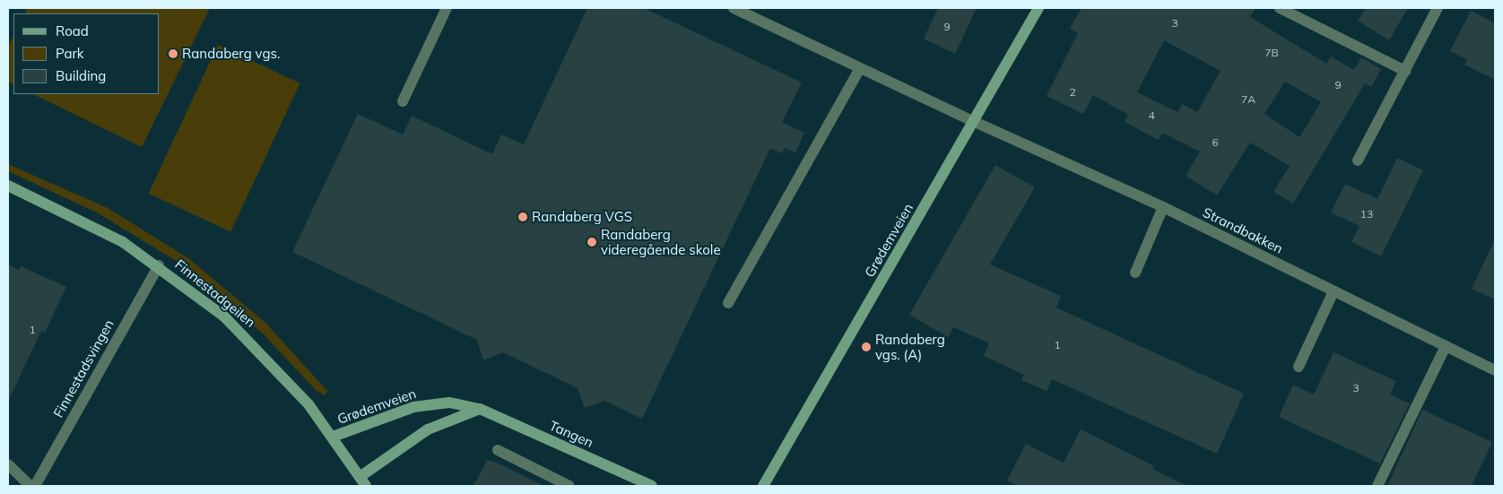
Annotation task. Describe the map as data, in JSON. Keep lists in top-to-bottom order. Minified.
{"streets":{"main road":["Grødemveien","Finnestadgeilen","Tangen"],"street":["Strandbakken","Finnestadsvingen"]},"crossings":[["Strandbakken","Grødemveien"],["Grødemveien","Finnestadgeilen"],["Grødemveien","Tangen"],["Finnestadgeilen","Finnestadsvingen"]],"places":["Randaberg vgs.","Randaberg VGS","Randaberg videregående skole","Randaberg vgs. (A)"],"house_numbers":["3","9","7B","9","2","7A","4","6","13","1","1","3"],"legend":["Road","Park","Building"]}
